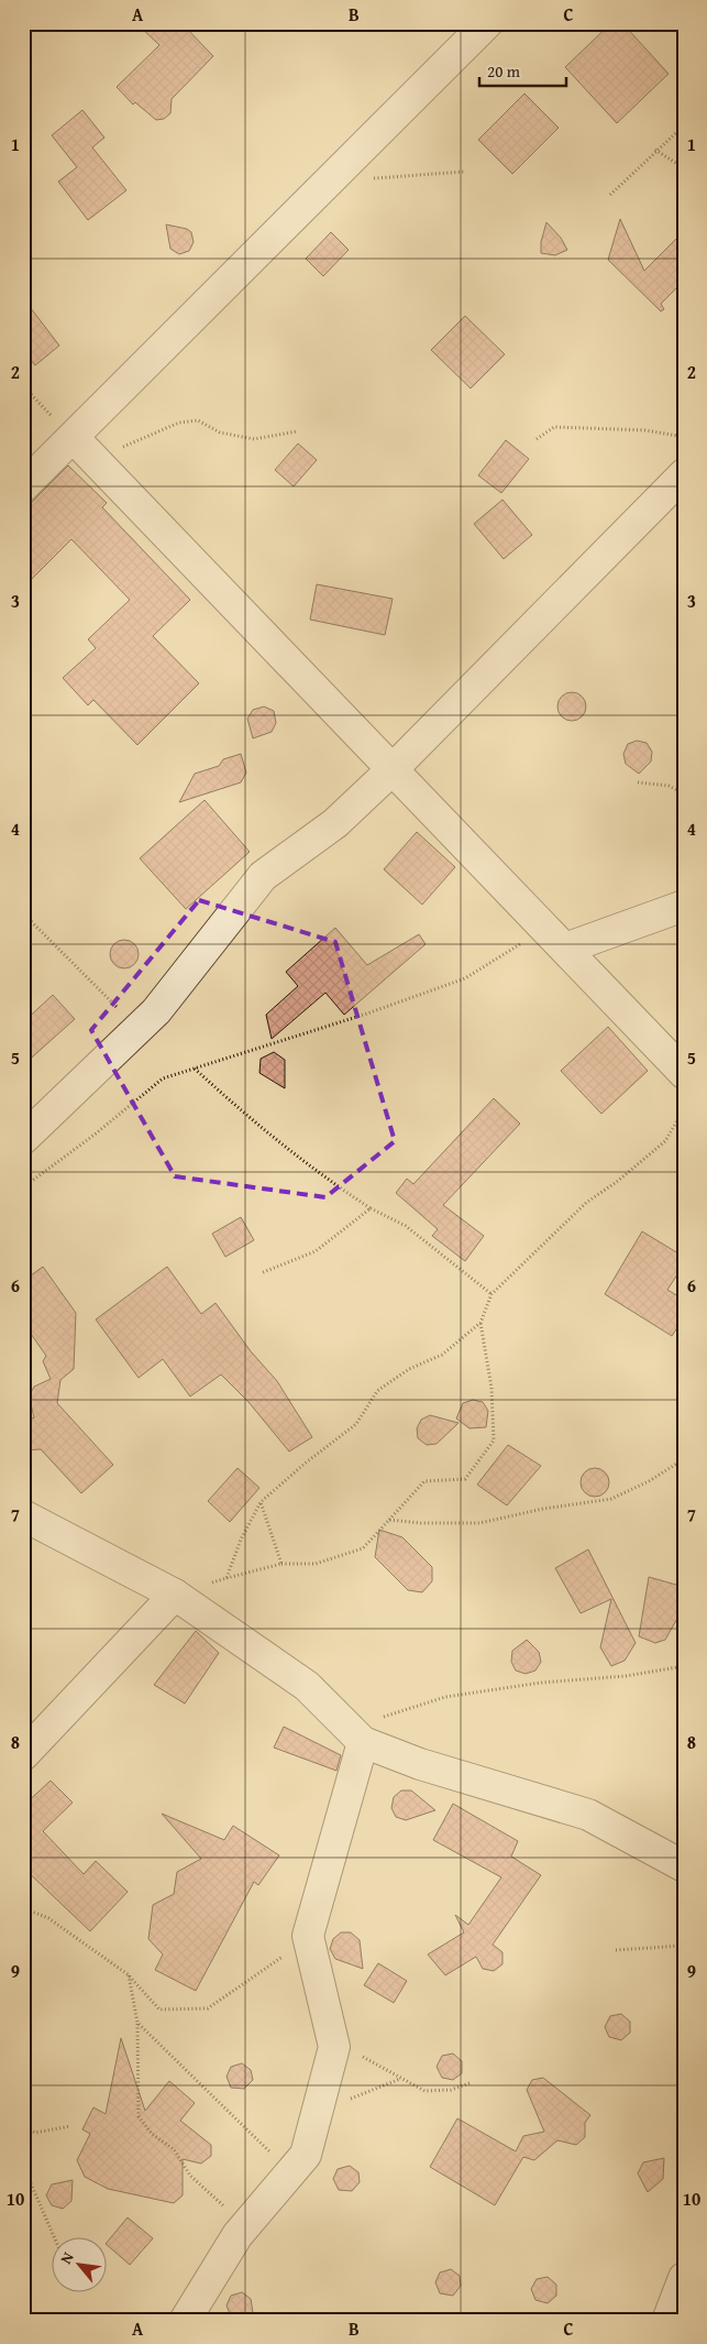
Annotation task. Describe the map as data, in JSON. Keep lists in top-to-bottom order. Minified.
{"scale_bar":"20 m","north":"top left","grid":{"columns":["A","B","C"],"rows":["1","2","3","4","5","6","7","8","9","10"]}}
